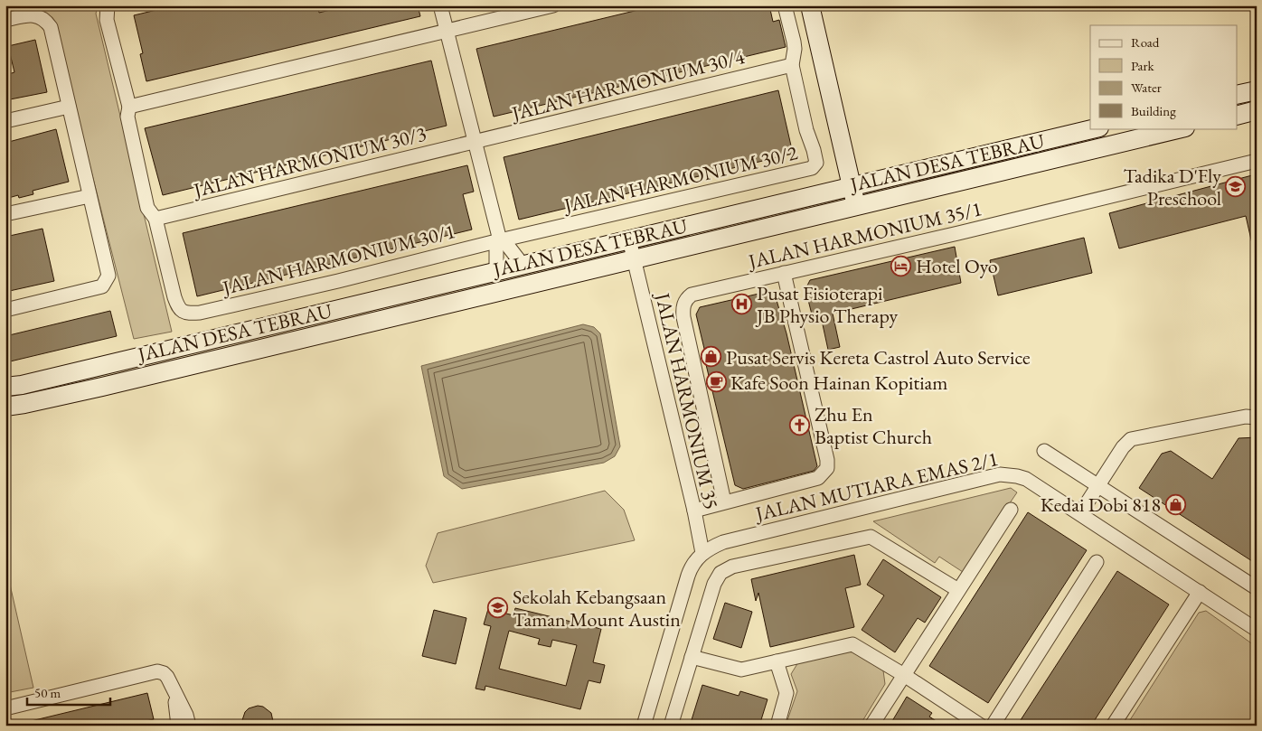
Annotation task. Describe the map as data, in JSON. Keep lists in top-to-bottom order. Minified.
{"streets":{"street":["JALAN HARMONIUM 30/4","JALAN HARMONIUM 30/3","JALAN DESA TEBRAU","JALAN HARMONIUM 30/2","JALAN HARMONIUM 35/1","JALAN HARMONIUM 30/1","JALAN HARMONIUM 35","JALAN MUTIARA EMAS 2/1"]},"crossings":[["JALAN HARMONIUM 30/4","JALAN HARMONIUM 30/3"],["JALAN HARMONIUM 30/4","JALAN HARMONIUM 30/2"],["JALAN HARMONIUM 30/3","JALAN HARMONIUM 30/1"],["JALAN DESA TEBRAU","JALAN HARMONIUM 35"],["JALAN HARMONIUM 30/2","JALAN HARMONIUM 30/1"],["JALAN HARMONIUM 35","JALAN MUTIARA EMAS 2/1"]],"places":{"school or university":["Tadika D'Fly Preschool","Sekolah Kebangsaan Taman Mount Austin"],"hotel":["Hotel Oyo"],"hospital":["Pusat Fisioterapi JB Physio Therapy"],"shop":["Pusat Servis Kereta Castrol Auto Service","Kedai Dobi 818"],"cafe":["Kafe Soon Hainan Kopitiam"],"church":["Zhu En Baptist Church"]},"legend":["Road","Park","Water","Building"],"scale_bar":"50 m"}
